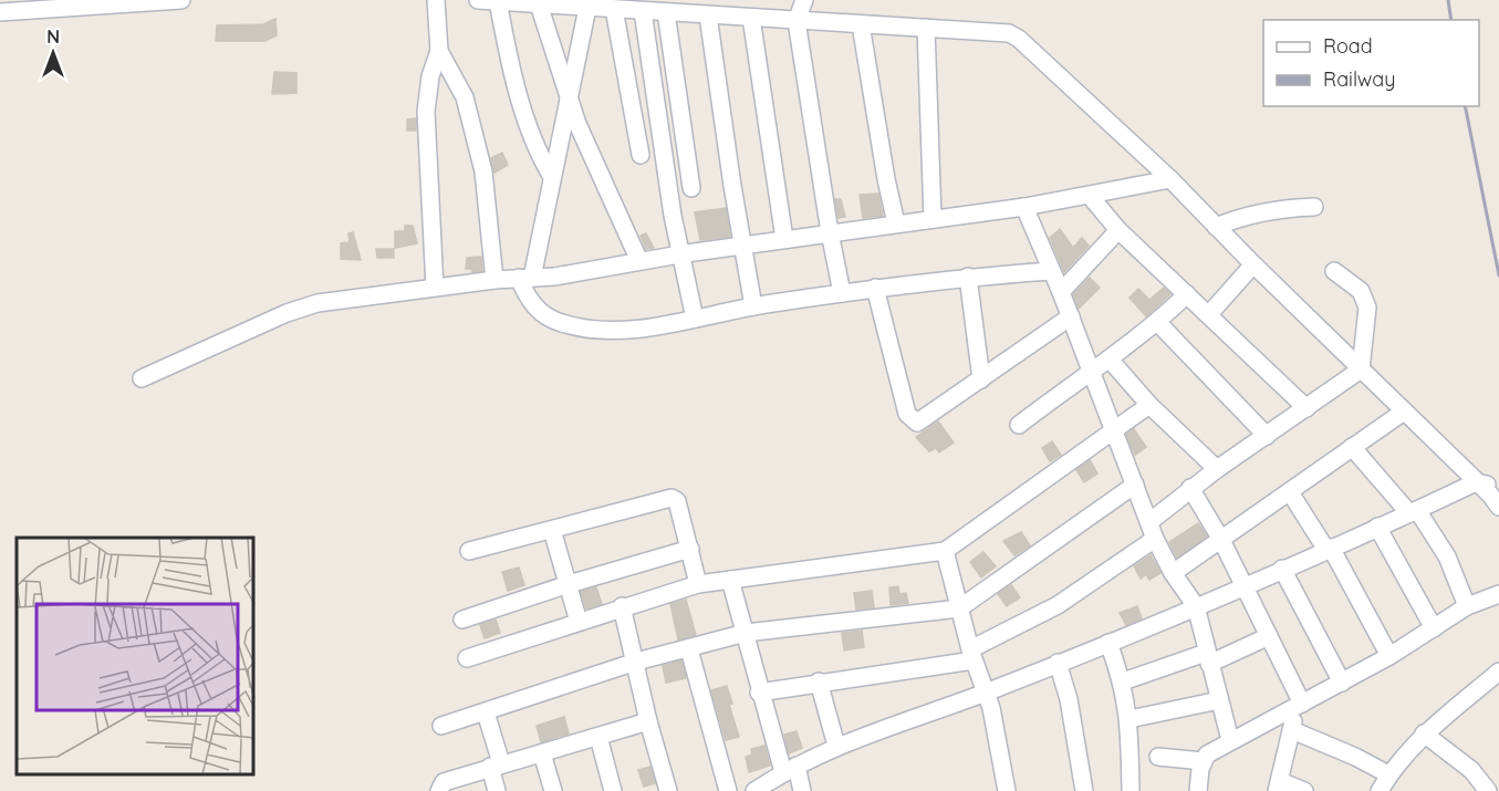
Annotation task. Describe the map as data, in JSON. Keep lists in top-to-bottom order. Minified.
{"legend":["Road","Railway"],"north":"top"}
